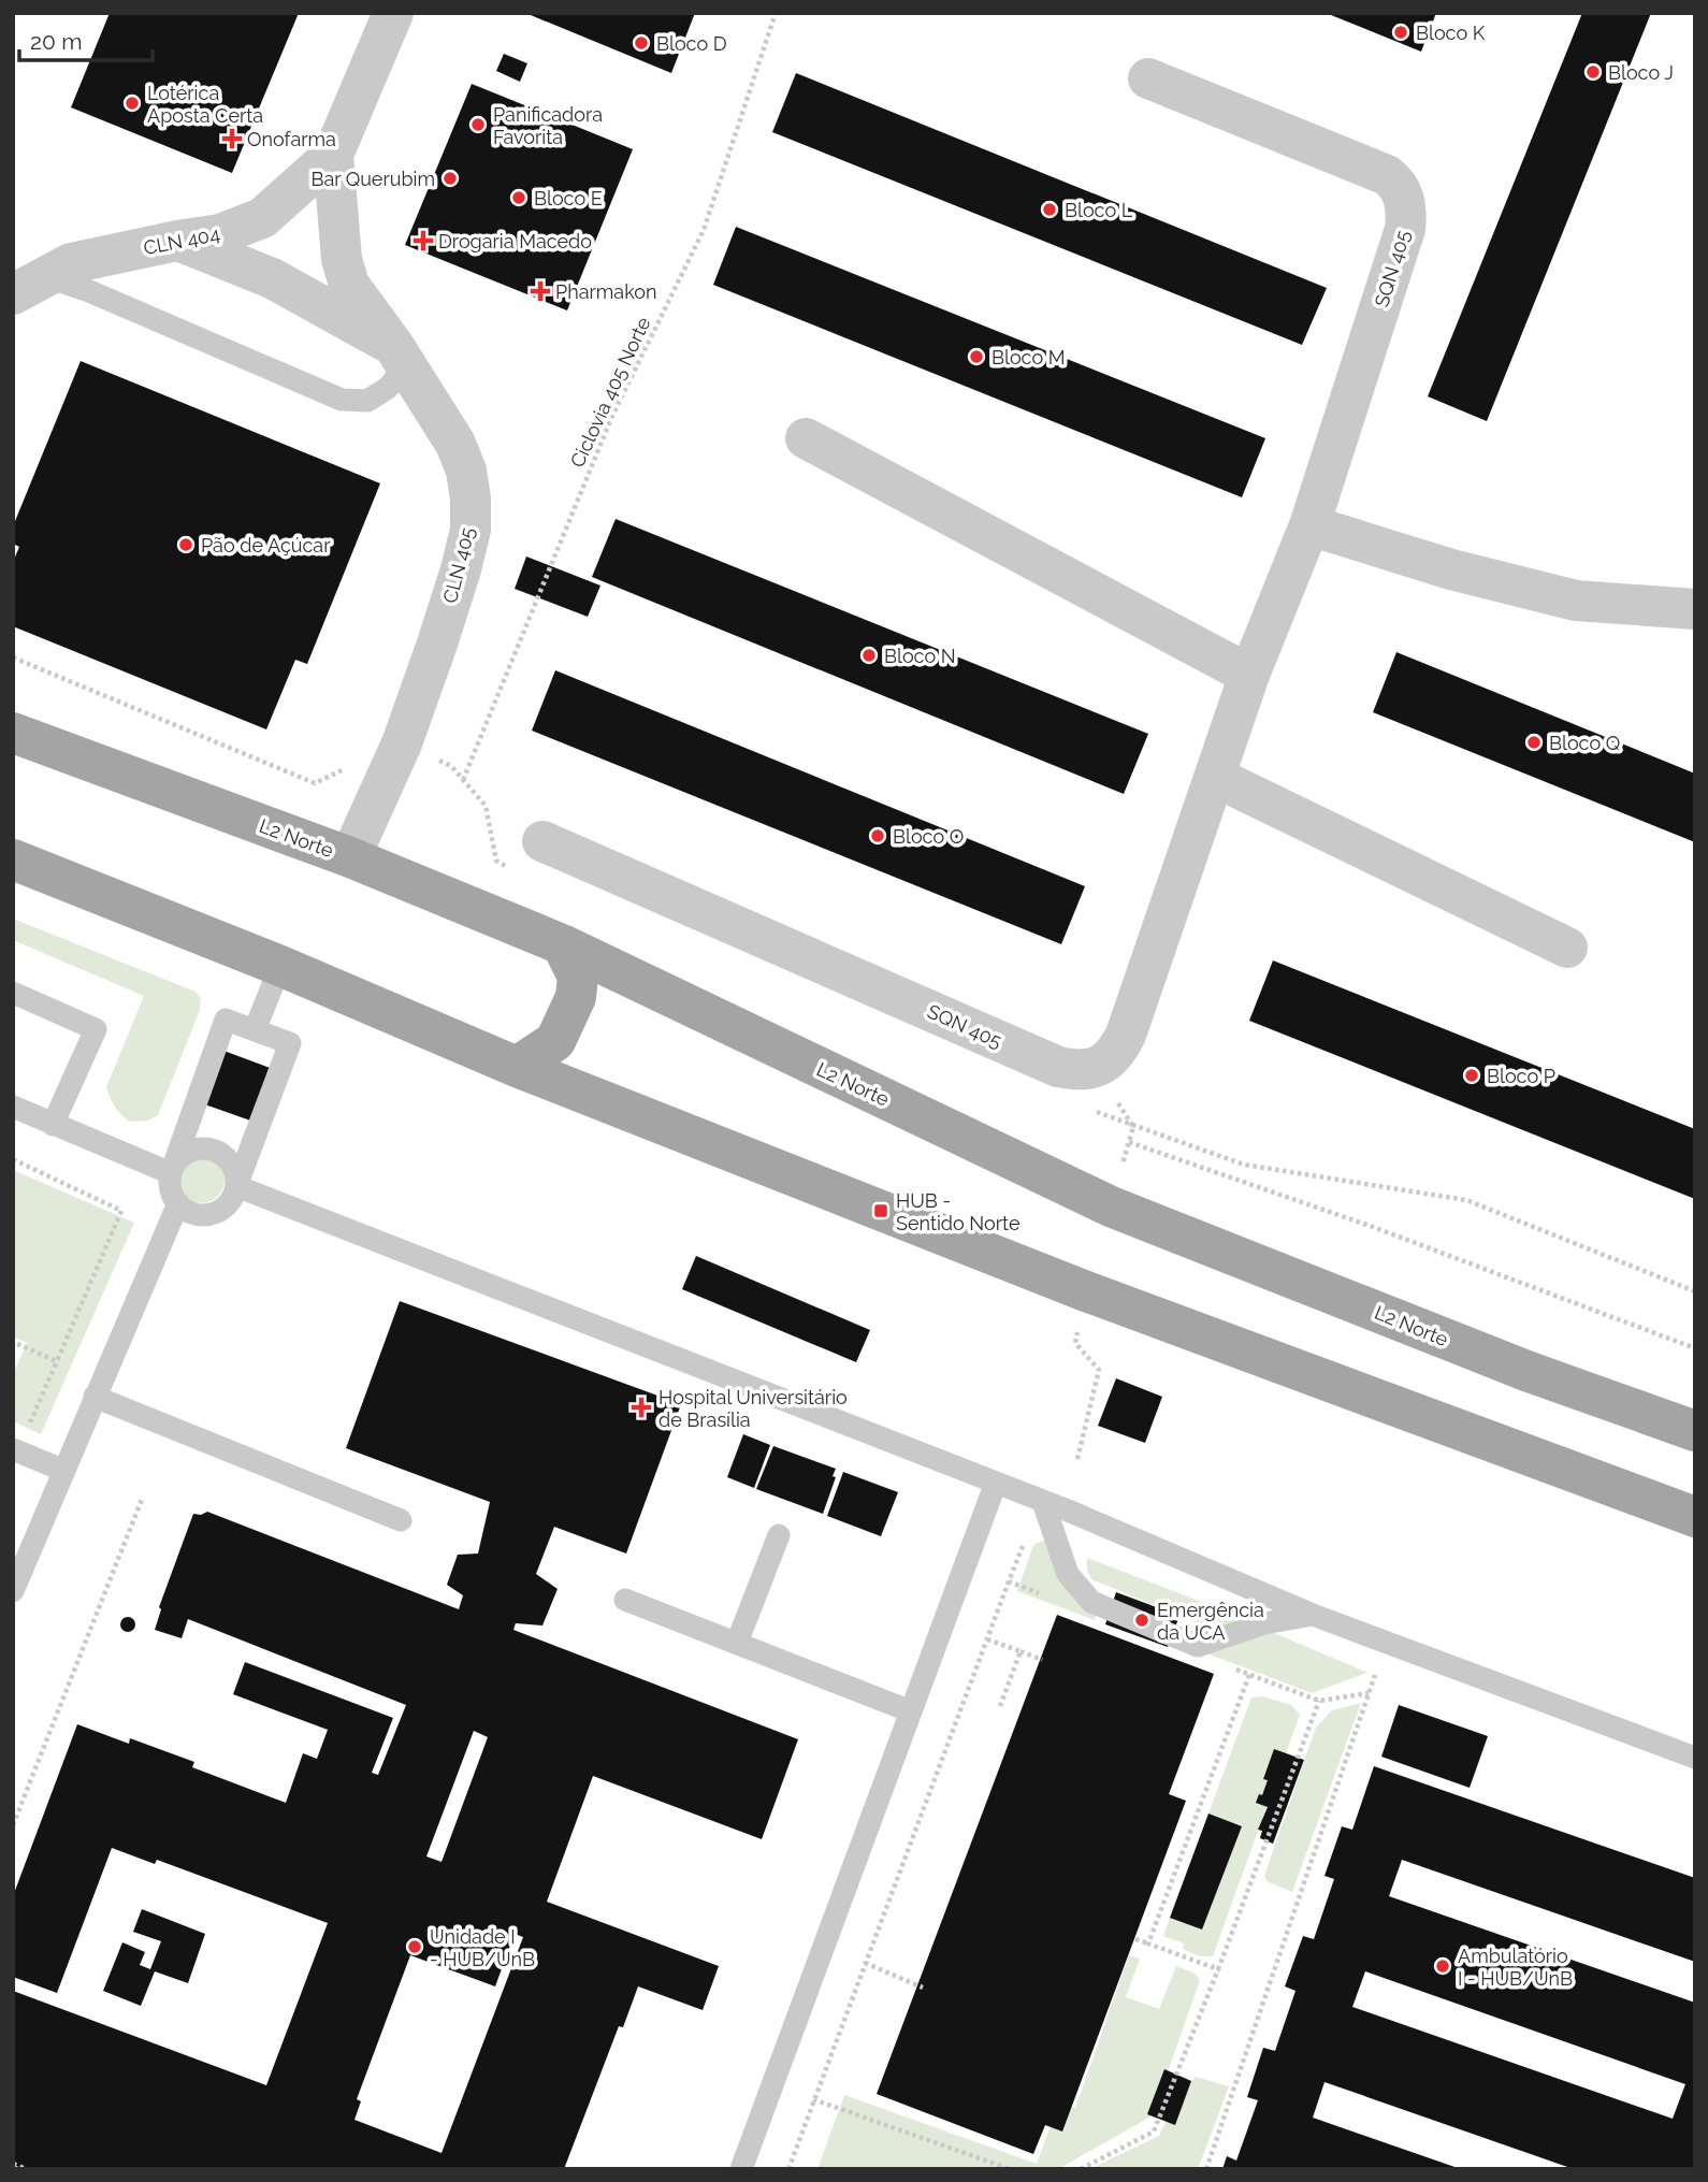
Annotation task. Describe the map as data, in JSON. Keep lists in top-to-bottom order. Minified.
{"streets":{"main road":["L2 Norte"],"street":["CLN 404","SQN 405","CLN 405"],"path":["Ciclovia 405 Norte"]},"crossings":[["CLN 404","CLN 405"],["CLN 405","L2 Norte"]],"places":{"other":["Bloco K","Bloco D","Bloco J","Lotérica Aposta Certa","Panificadora Favorita","Bar Querubim","Bloco E","Bloco L","Bloco M","Pão de Açúcar","Bloco N","Bloco Q","Bloco O","Bloco P","Emergência da UCA","Unidade I - HUB/UnB","Ambulatório I - HUB/UnB"],"health":["Onofarma","Drogaria Macedo","Pharmakon","Hospital Universitário de Brasília"],"transit":["HUB - Sentido Norte"]},"scale_bar":"20 m"}
